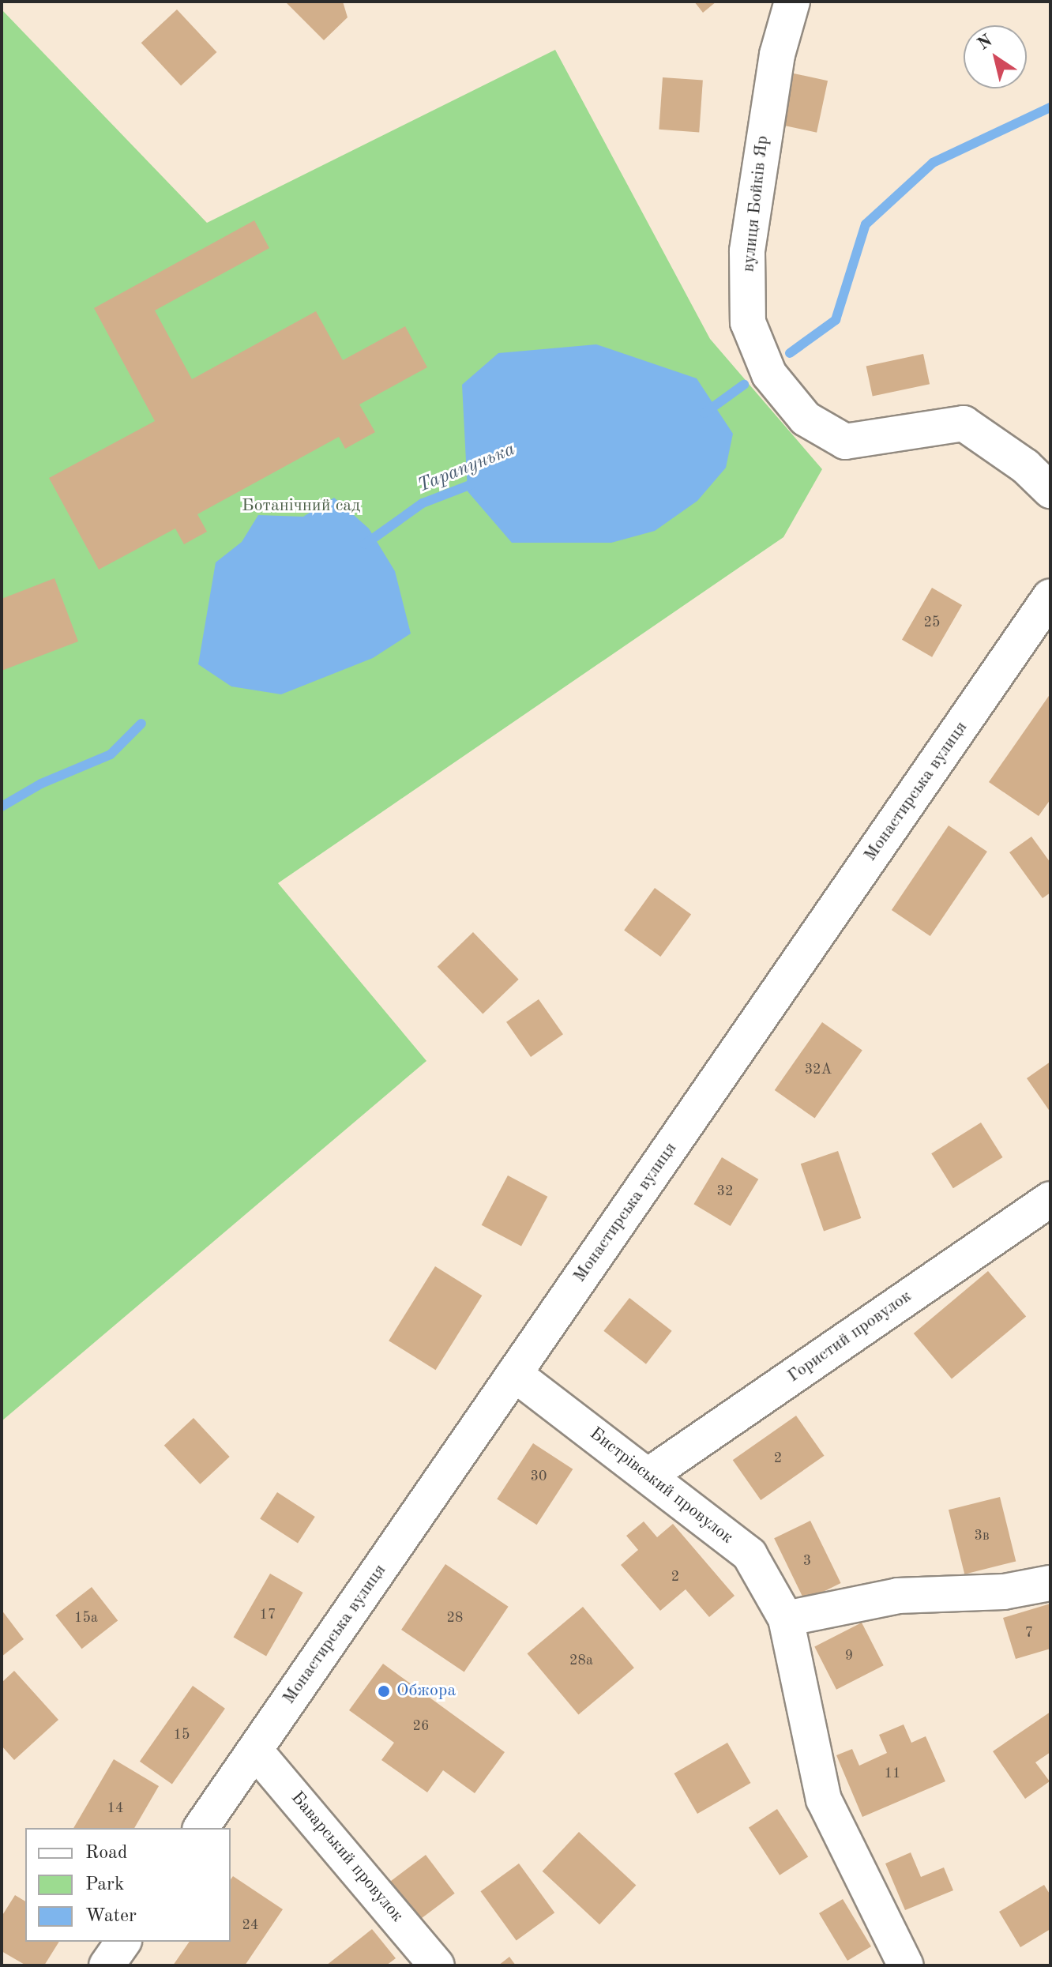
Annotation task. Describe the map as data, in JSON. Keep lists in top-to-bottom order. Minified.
{"streets":{"street":["вулиця Бойків Яр","Монастирська вулиця","Гористий провулок","Бистрівський провулок","Баварський провулок"]},"crossings":[["Монастирська вулиця","Бистрівський провулок"],["Монастирська вулиця","Баварський провулок"],["Гористий провулок","Бистрівський провулок"]],"water":["Тарапунька"],"parks":["Ботанічний сад"],"places":["Обжора"],"house_numbers":["25","32А","32","2","30","3в","3","2","17","15а","28","7","9","28а","26","15","11","14","24"],"legend":["Road","Park","Water"],"north":"top left"}
